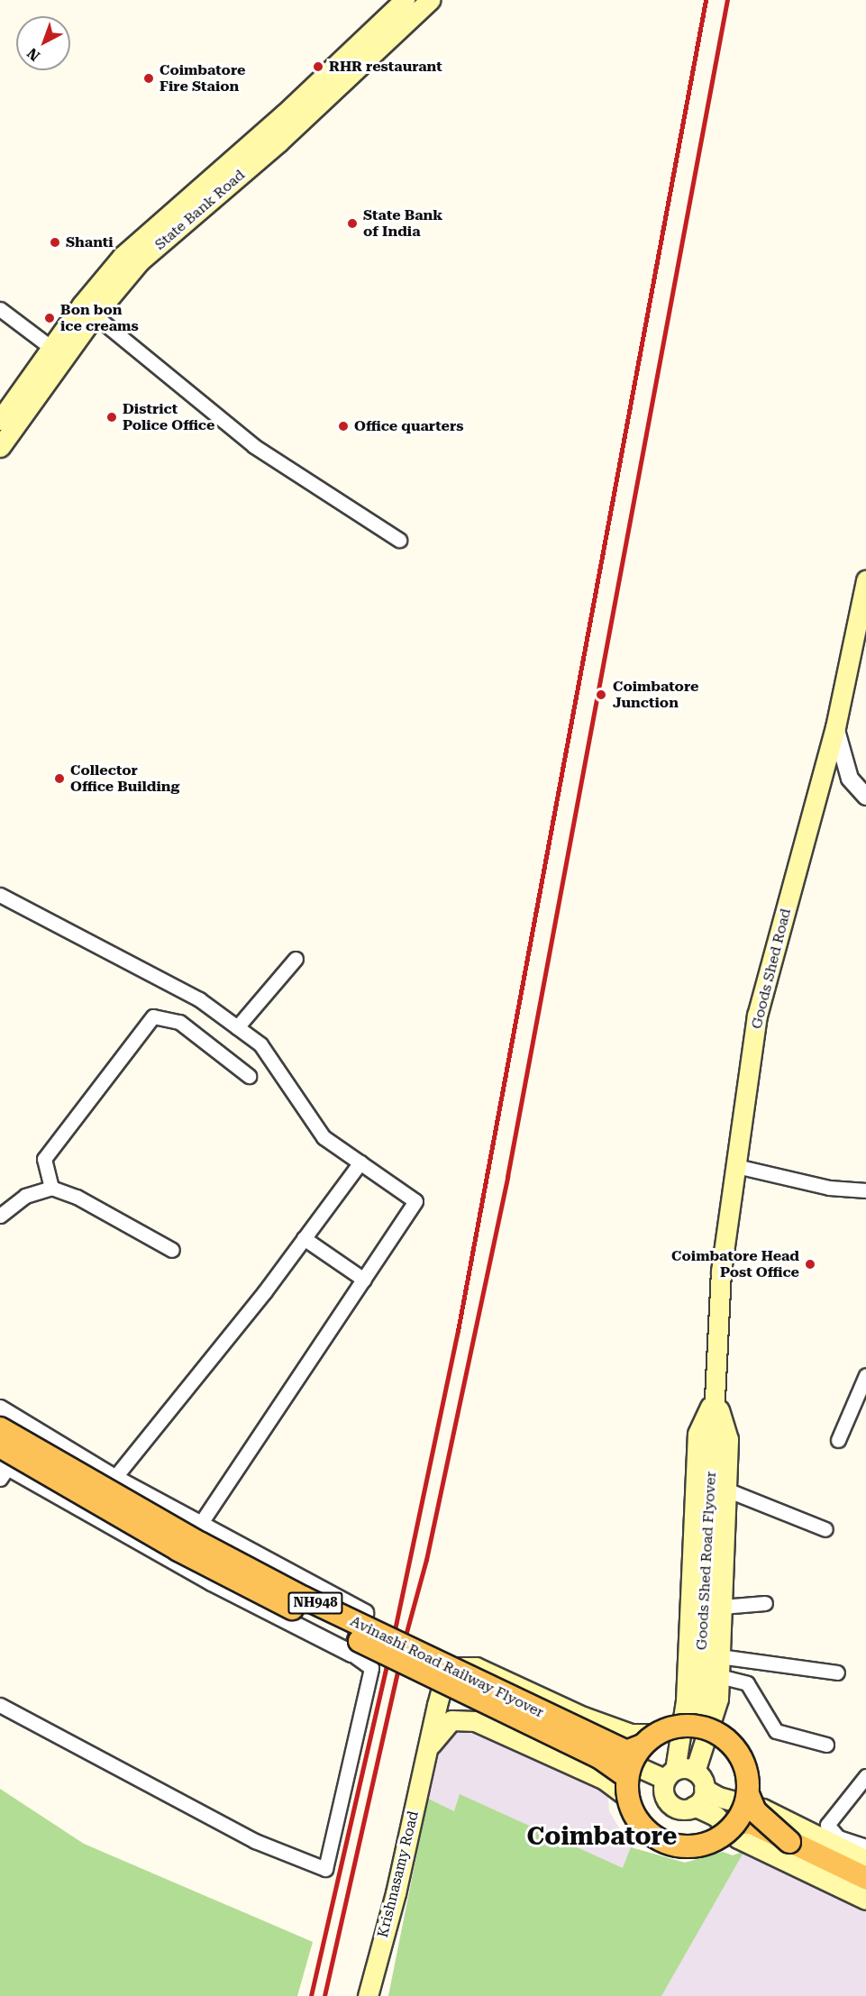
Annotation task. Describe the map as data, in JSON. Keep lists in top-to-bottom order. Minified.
{"streets":{"highway":["NH948","Avinashi Road Railway Flyover"],"main road":["State Bank Road","Goods Shed Road","Goods Shed Road Flyover","Krishnasamy Road"]},"crossings":[["Goods Shed Road","Goods Shed Road Flyover"],["Goods Shed Road Flyover","NH948"],["Goods Shed Road Flyover","Avinashi Road Railway Flyover"],["Goods Shed Road Flyover","Krishnasamy Road"],["NH948","Avinashi Road Railway Flyover"],["NH948","Krishnasamy Road"],["Avinashi Road Railway Flyover","Krishnasamy Road"]],"districts":["Coimbatore"],"places":["RHR restaurant","Coimbatore Fire Staion","State Bank of India","Shanti","Bon bon ice creams","District Police Office","Office quarters","Coimbatore Junction","Collector Office Building","Coimbatore Head Post Office"],"north":"bottom left"}
